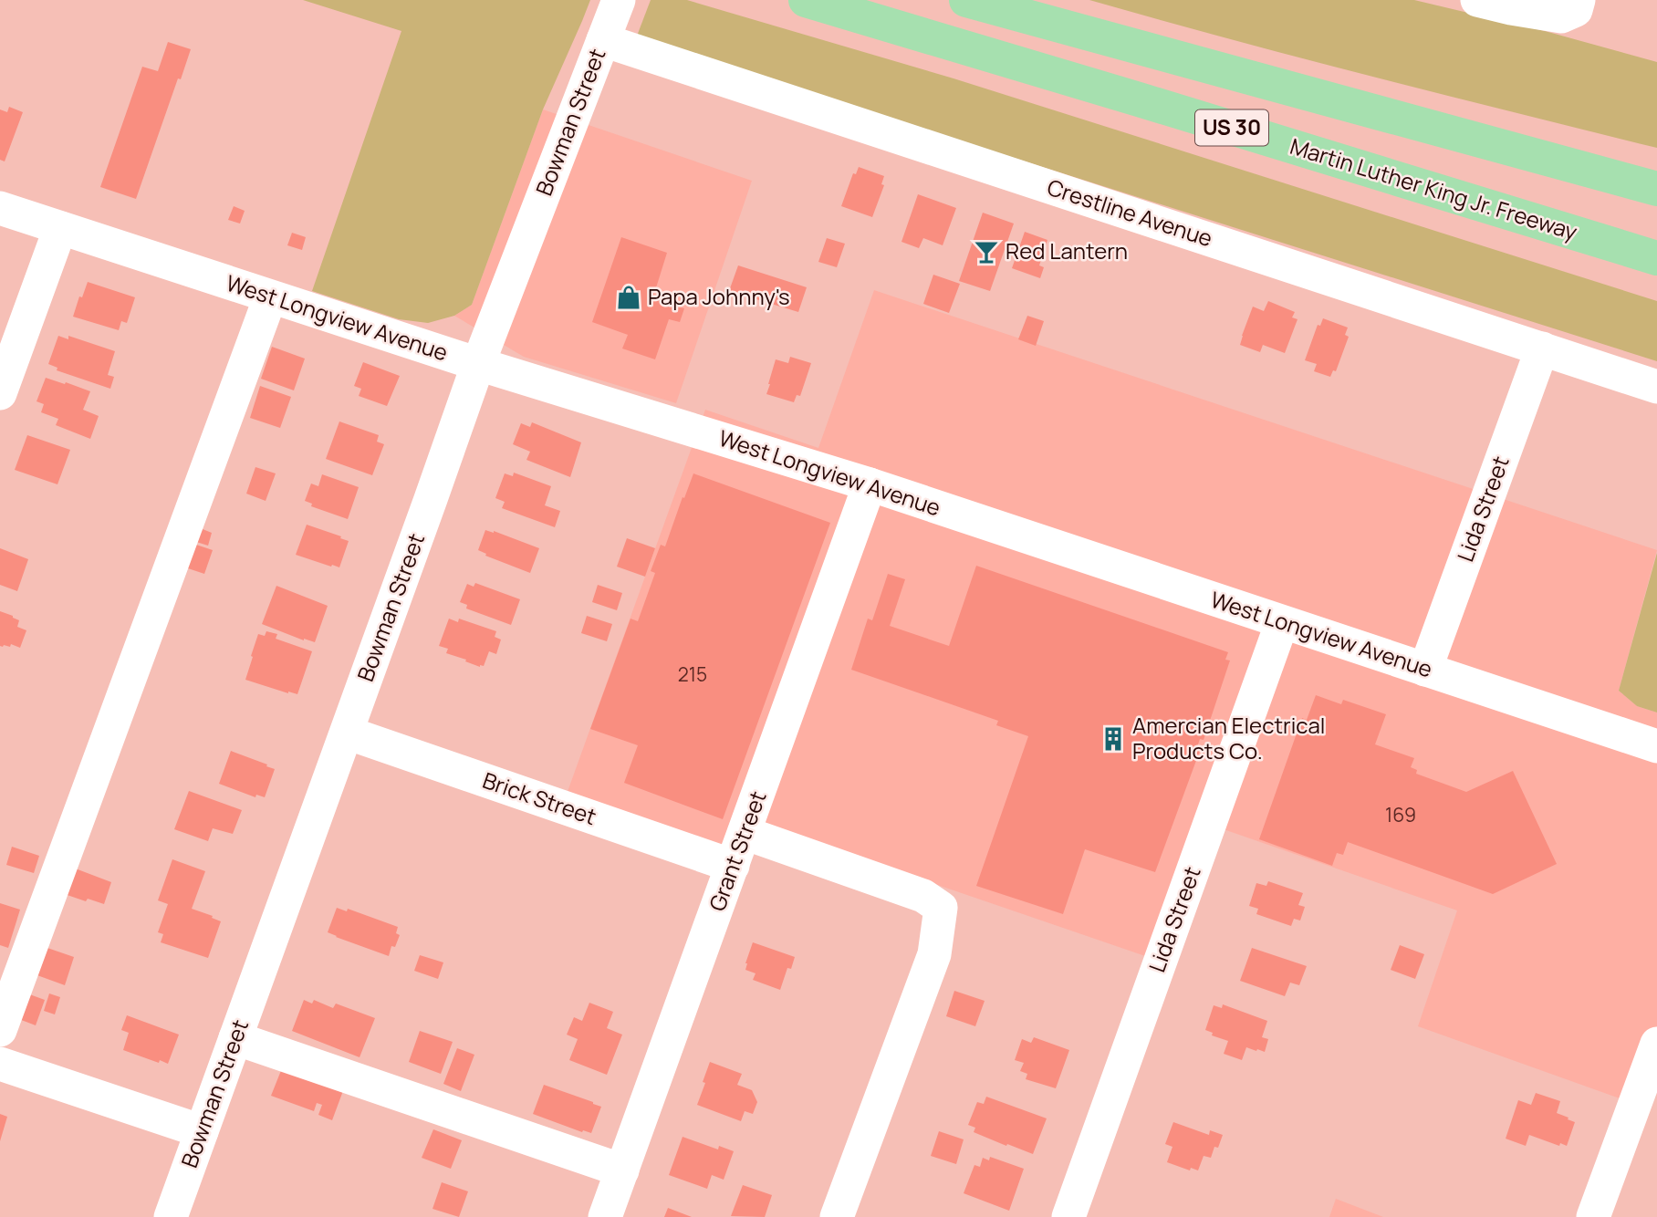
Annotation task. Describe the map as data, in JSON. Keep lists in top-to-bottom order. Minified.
{"streets":{"highway":["US 30","Martin Luther King Jr. Freeway"],"street":["Bowman Street","Crestline Avenue","West Longview Avenue","Lida Street","Brick Street","Grant Street"]},"crossings":[["Bowman Street","Crestline Avenue"],["Bowman Street","West Longview Avenue"],["Bowman Street","Brick Street"],["Crestline Avenue","Lida Street"],["West Longview Avenue","Lida Street"],["West Longview Avenue","Grant Street"],["Brick Street","Grant Street"]],"places":{"bar":["Red Lantern"],"shop":["Papa Johnny's"],"building":["Amercian Electrical Products Co."]},"house_numbers":["215","169"]}
